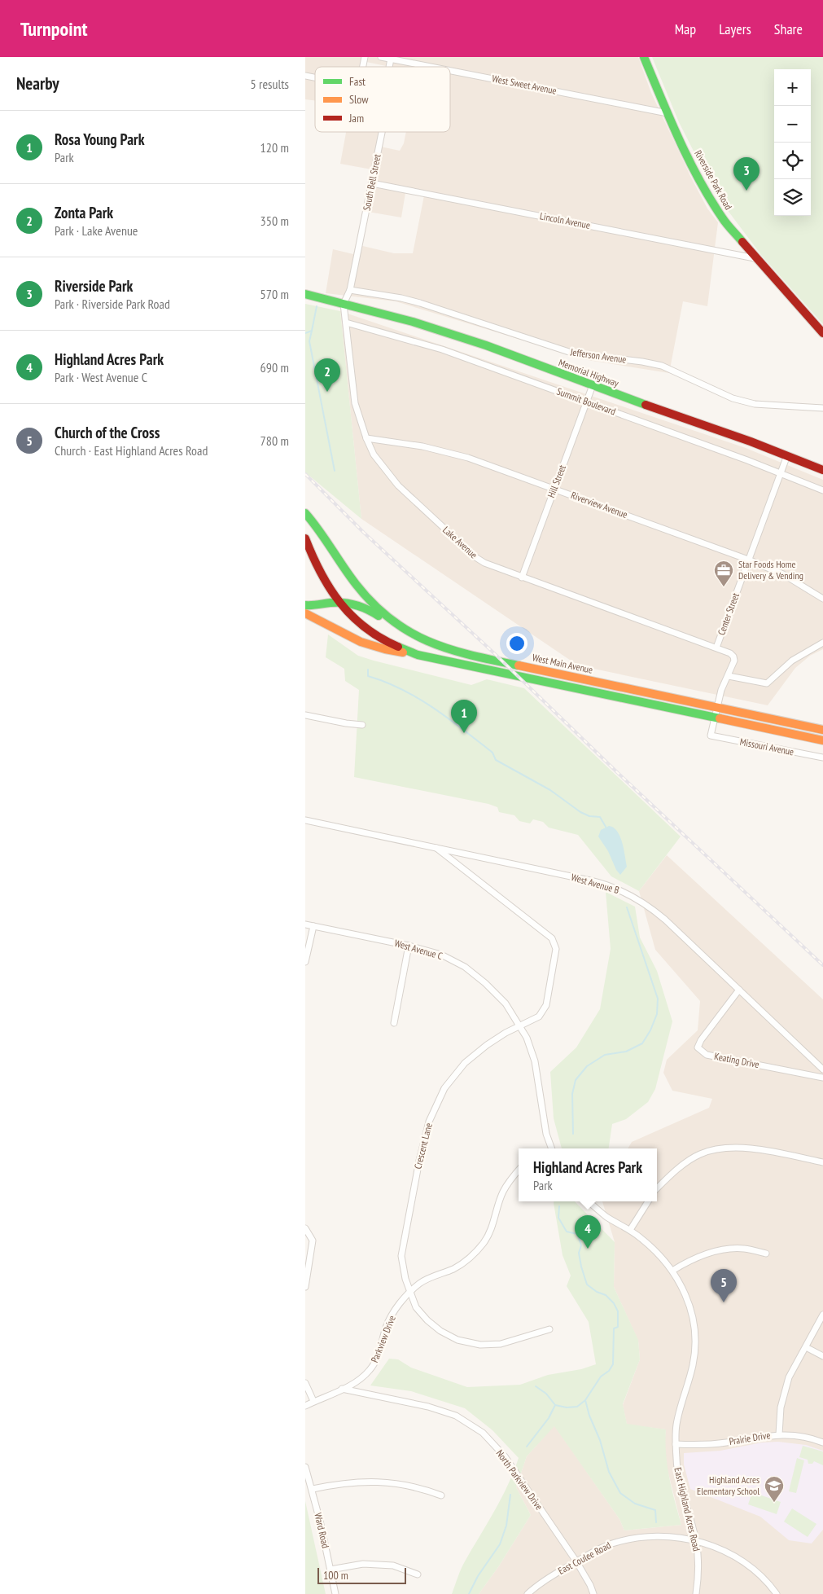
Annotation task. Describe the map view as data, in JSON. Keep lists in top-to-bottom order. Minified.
{"streets":{"main road":["Riverside Park Road","Memorial Highway","West Main Avenue"],"street":["West Sweet Avenue","South Bell Street","Lincoln Avenue","Jefferson Avenue","Summit Boulevard","Hill Street","Riverview Avenue","Lake Avenue","Center Street","Missouri Avenue","West Avenue B","West Avenue C","Keating Drive","Crescent Lane","Parkview Drive","Prairie Drive","North Parkview Drive","East Highland Acres Road","Ward Road","East Coulee Road"]},"crossings":[["West Sweet Avenue","Riverside Park Road"],["West Sweet Avenue","South Bell Street"],["Riverside Park Road","Lincoln Avenue"],["South Bell Street","Lincoln Avenue"],["South Bell Street","Jefferson Avenue"],["South Bell Street","Memorial Highway"],["South Bell Street","Lake Avenue"],["Memorial Highway","Hill Street"],["Memorial Highway","Lake Avenue"],["Memorial Highway","Center Street"],["Summit Boulevard","Hill Street"],["Summit Boulevard","Lake Avenue"],["Summit Boulevard","Center Street"],["Hill Street","Riverview Avenue"],["Hill Street","Lake Avenue"],["Riverview Avenue","Lake Avenue"],["Riverview Avenue","Center Street"],["Lake Avenue","Center Street"],["Center Street","West Main Avenue"],["Center Street","Missouri Avenue"],["West Avenue B","Keating Drive"],["West Avenue B","Crescent Lane"],["West Avenue C","Crescent Lane"],["Crescent Lane","Parkview Drive"],["Parkview Drive","North Parkview Drive"],["Prairie Drive","East Highland Acres Road"],["North Parkview Drive","East Coulee Road"],["East Highland Acres Road","East Coulee Road"]],"places":{"office":["Star Foods Home Delivery & Vending"],"school or university":["Highland Acres Elementary School"]},"legend":["Fast","Slow","Jam"],"scale_bar":"100 m","page":{"header":"Turnpoint","nav":["Map","Layers","Share"],"heading":["Nearby","5 results"],"map_buttons":["+","−"],"list":[{"mark":"1","name":"Rosa Young Park","note":"Park","value":"120 m"},{"mark":"2","name":"Zonta Park","note":"Park · Lake Avenue","value":"350 m"},{"mark":"3","name":"Riverside Park","note":"Park · Riverside Park Road","value":"570 m"},{"mark":"4","name":"Highland Acres Park","note":"Park · West Avenue C","value":"690 m"},{"mark":"5","name":"Church of the Cross","note":"Church · East Highland Acres Road","value":"780 m"}],"pins":["3","2","1","4","5"],"popup":["Highland Acres Park","Park"],"scale":"100 m"}}
